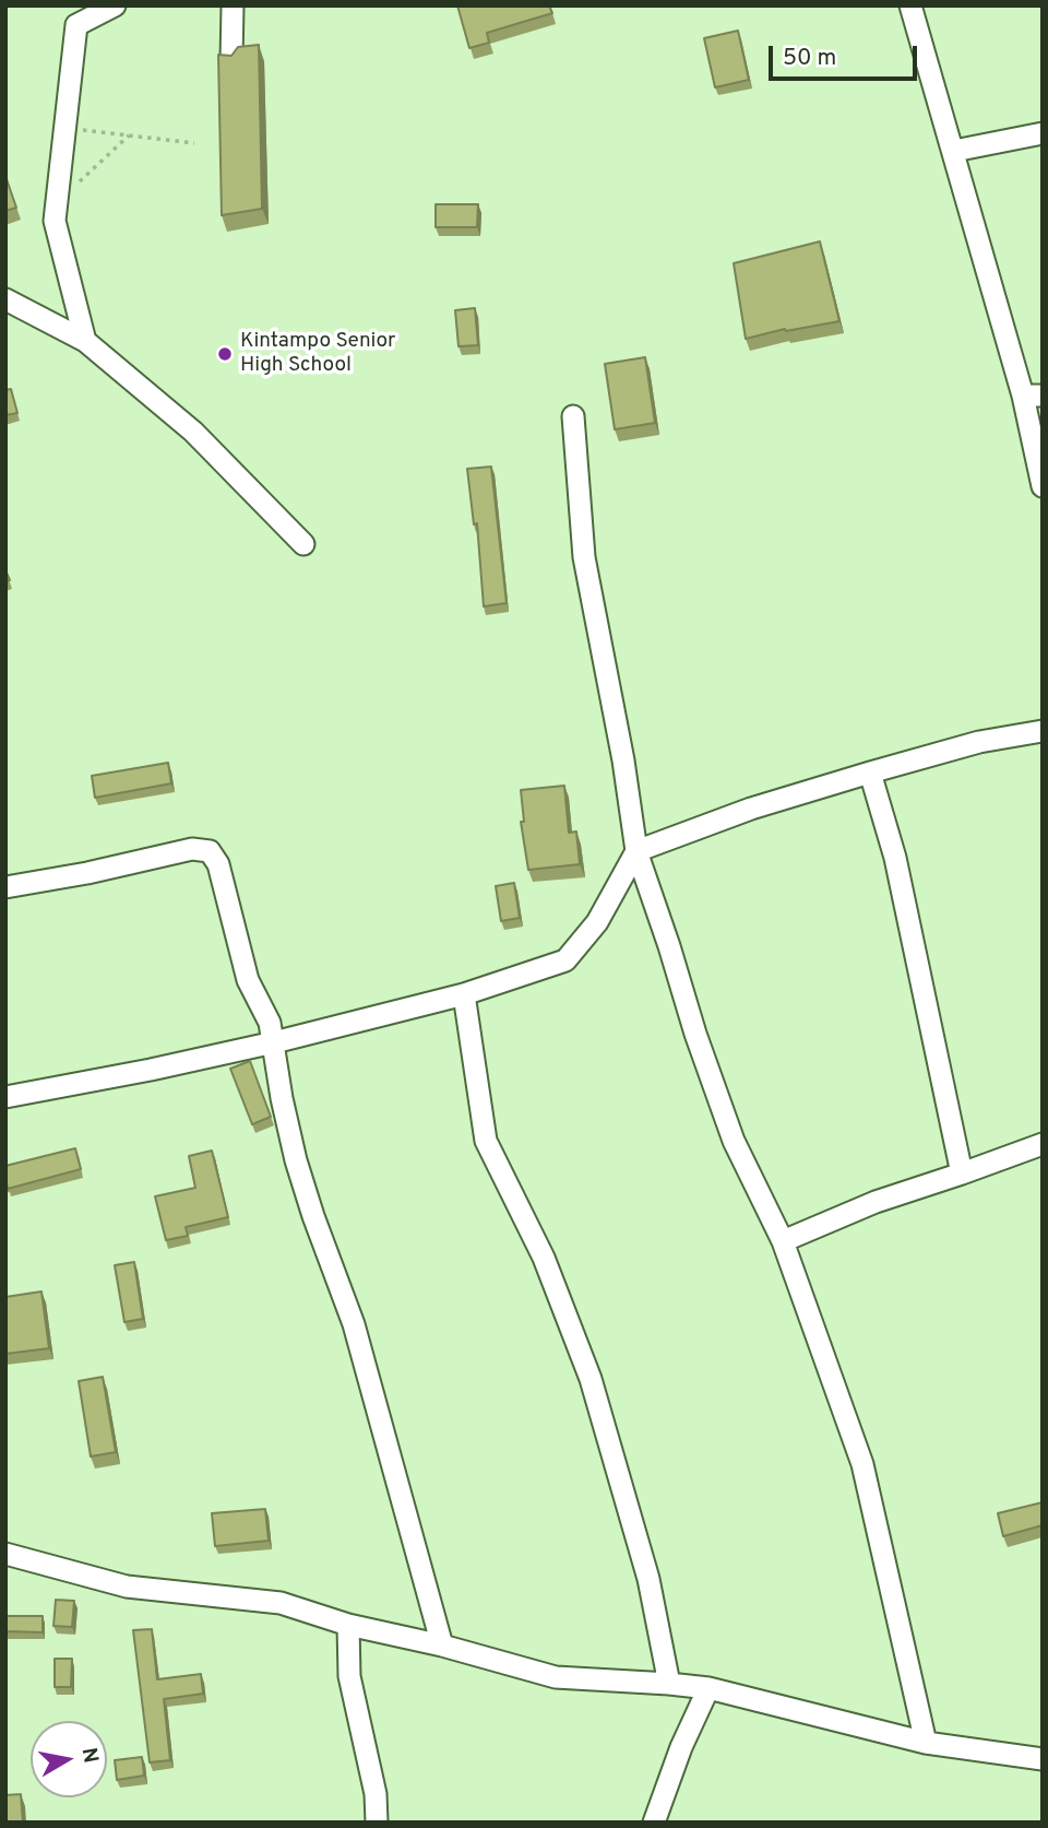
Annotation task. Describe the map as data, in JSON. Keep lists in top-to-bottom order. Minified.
{"places":["Kintampo Senior High School"],"scale_bar":"50 m","north":"right"}
